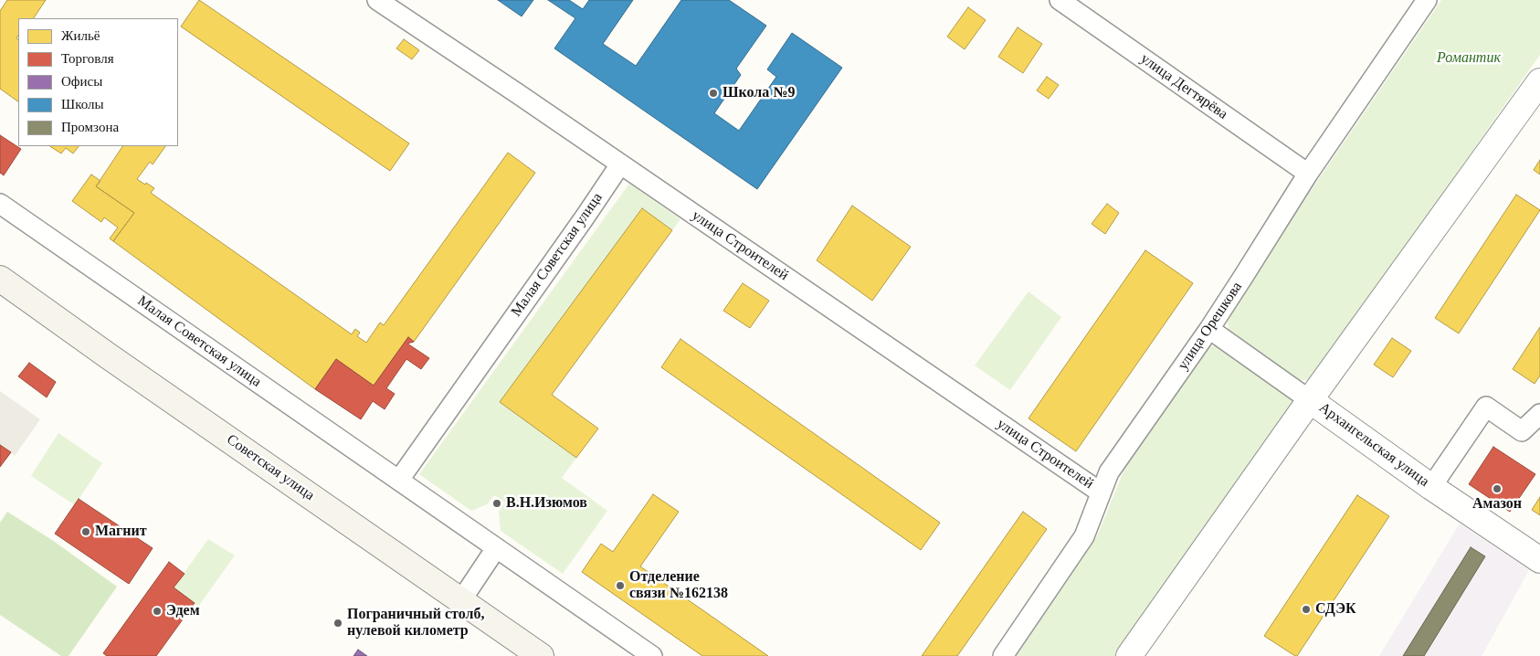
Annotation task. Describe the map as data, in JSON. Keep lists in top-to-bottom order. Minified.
{"streets":{"main road":["Советская улица"],"street":["улица Дегтярёва","улица Строителей","Малая Советская улица","улица Орешкова","Архангельская улица"]},"crossings":[["улица Дегтярёва","улица Орешкова"],["улица Строителей","Малая Советская улица"],["улица Строителей","улица Орешкова"],["улица Орешкова","Архангельская улица"]],"parks":["Романтик"],"places":["Школа №9","Амазон","В.Н.Изюмов","Магнит","Отделение связи №162138","СДЭК","Эдем","Пограничный столб, нулевой километр"],"legend":["Жильё","Торговля","Офисы","Школы","Промзона"]}
